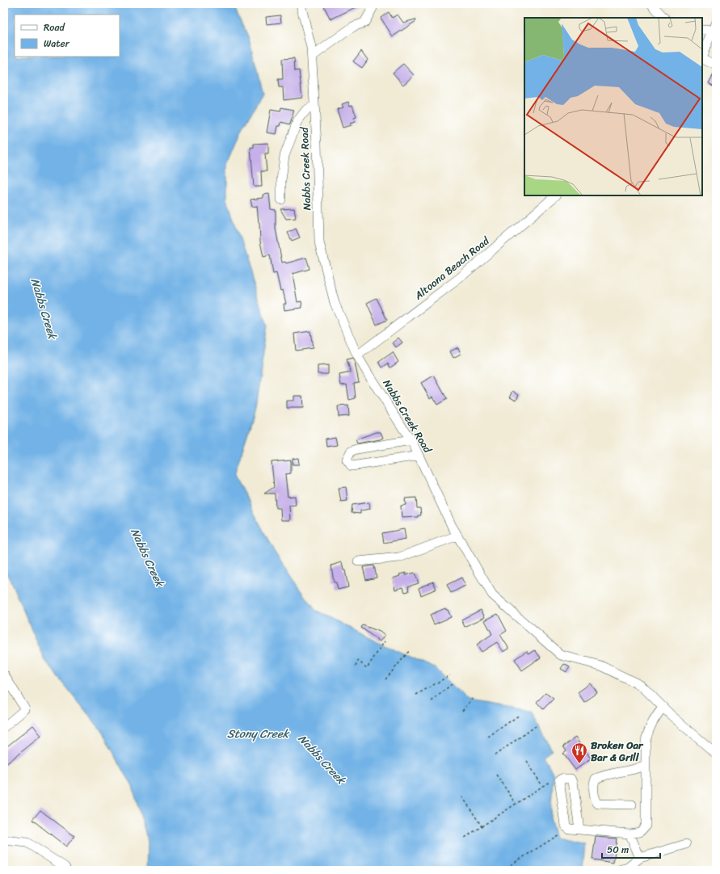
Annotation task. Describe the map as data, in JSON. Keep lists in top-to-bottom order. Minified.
{"streets":{"street":["Nabbs Creek Road","Altoona Beach Road"]},"crossings":[["Nabbs Creek Road","Altoona Beach Road"]],"water":["Nabbs Creek","Stony Creek"],"places":{"restaurant":["Broken Oar Bar & Grill"]},"legend":["Road","Water"],"scale_bar":"50 m"}
